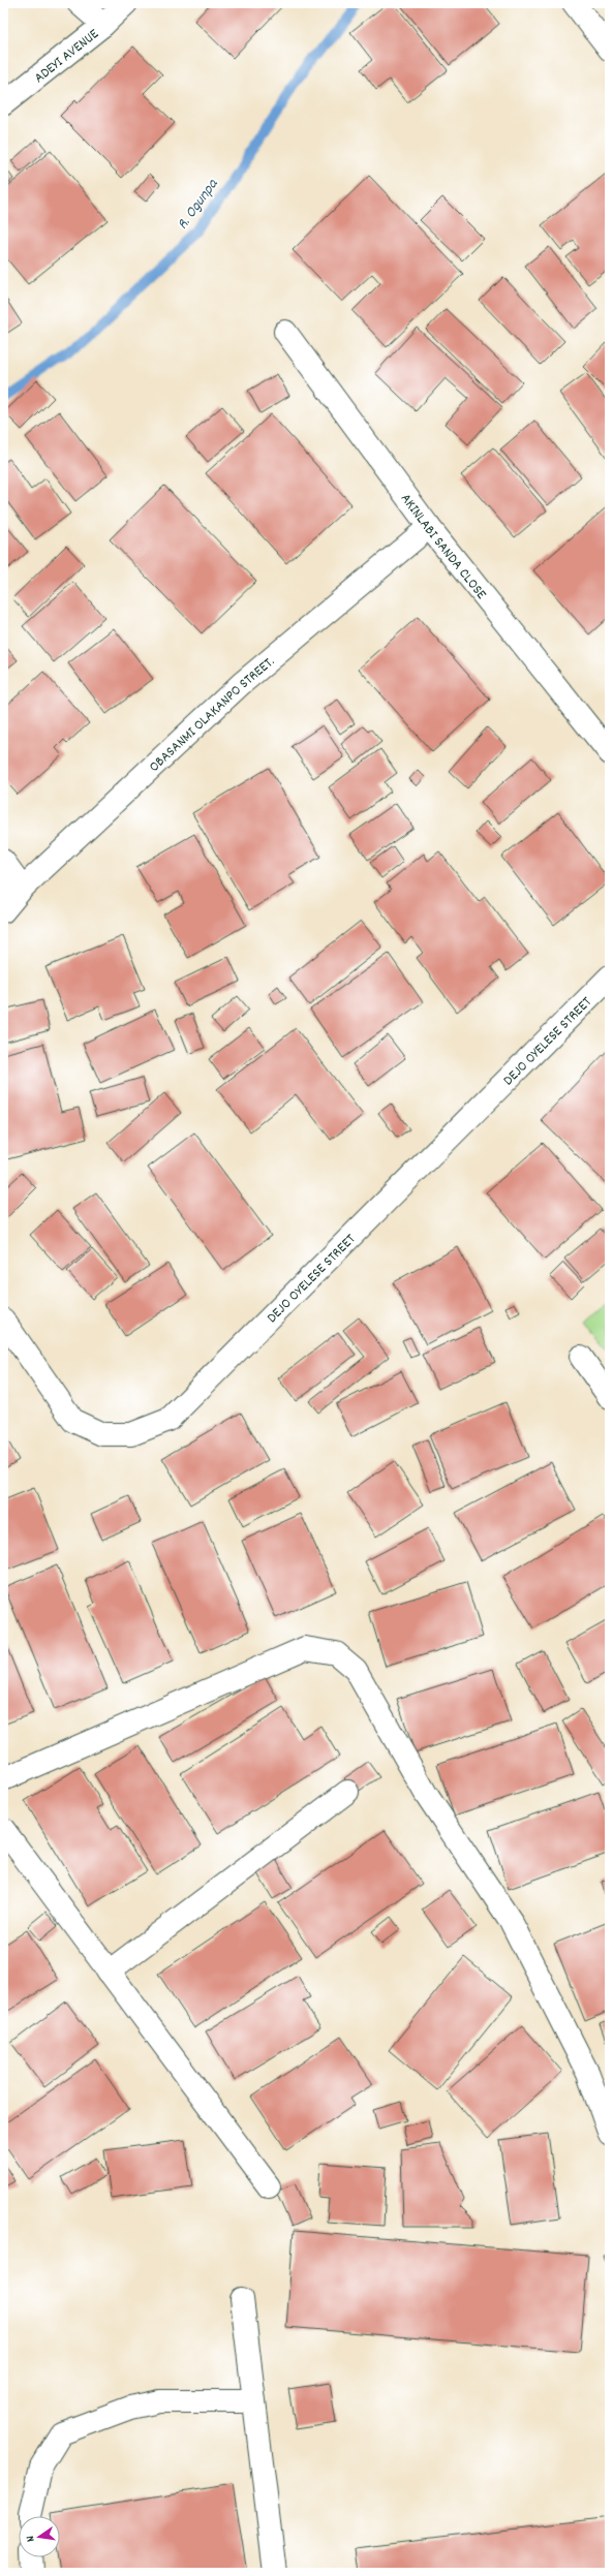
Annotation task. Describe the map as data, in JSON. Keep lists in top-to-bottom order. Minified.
{"streets":{"street":["ADEYI AVENUE","AKINLABI SANDA CLOSE","OBASANMI OLAKANPO STREET.","DEJO OYELESE STREET"]},"crossings":[["AKINLABI SANDA CLOSE","OBASANMI OLAKANPO STREET."]],"water":["R. Ogunpa"],"north":"left"}
